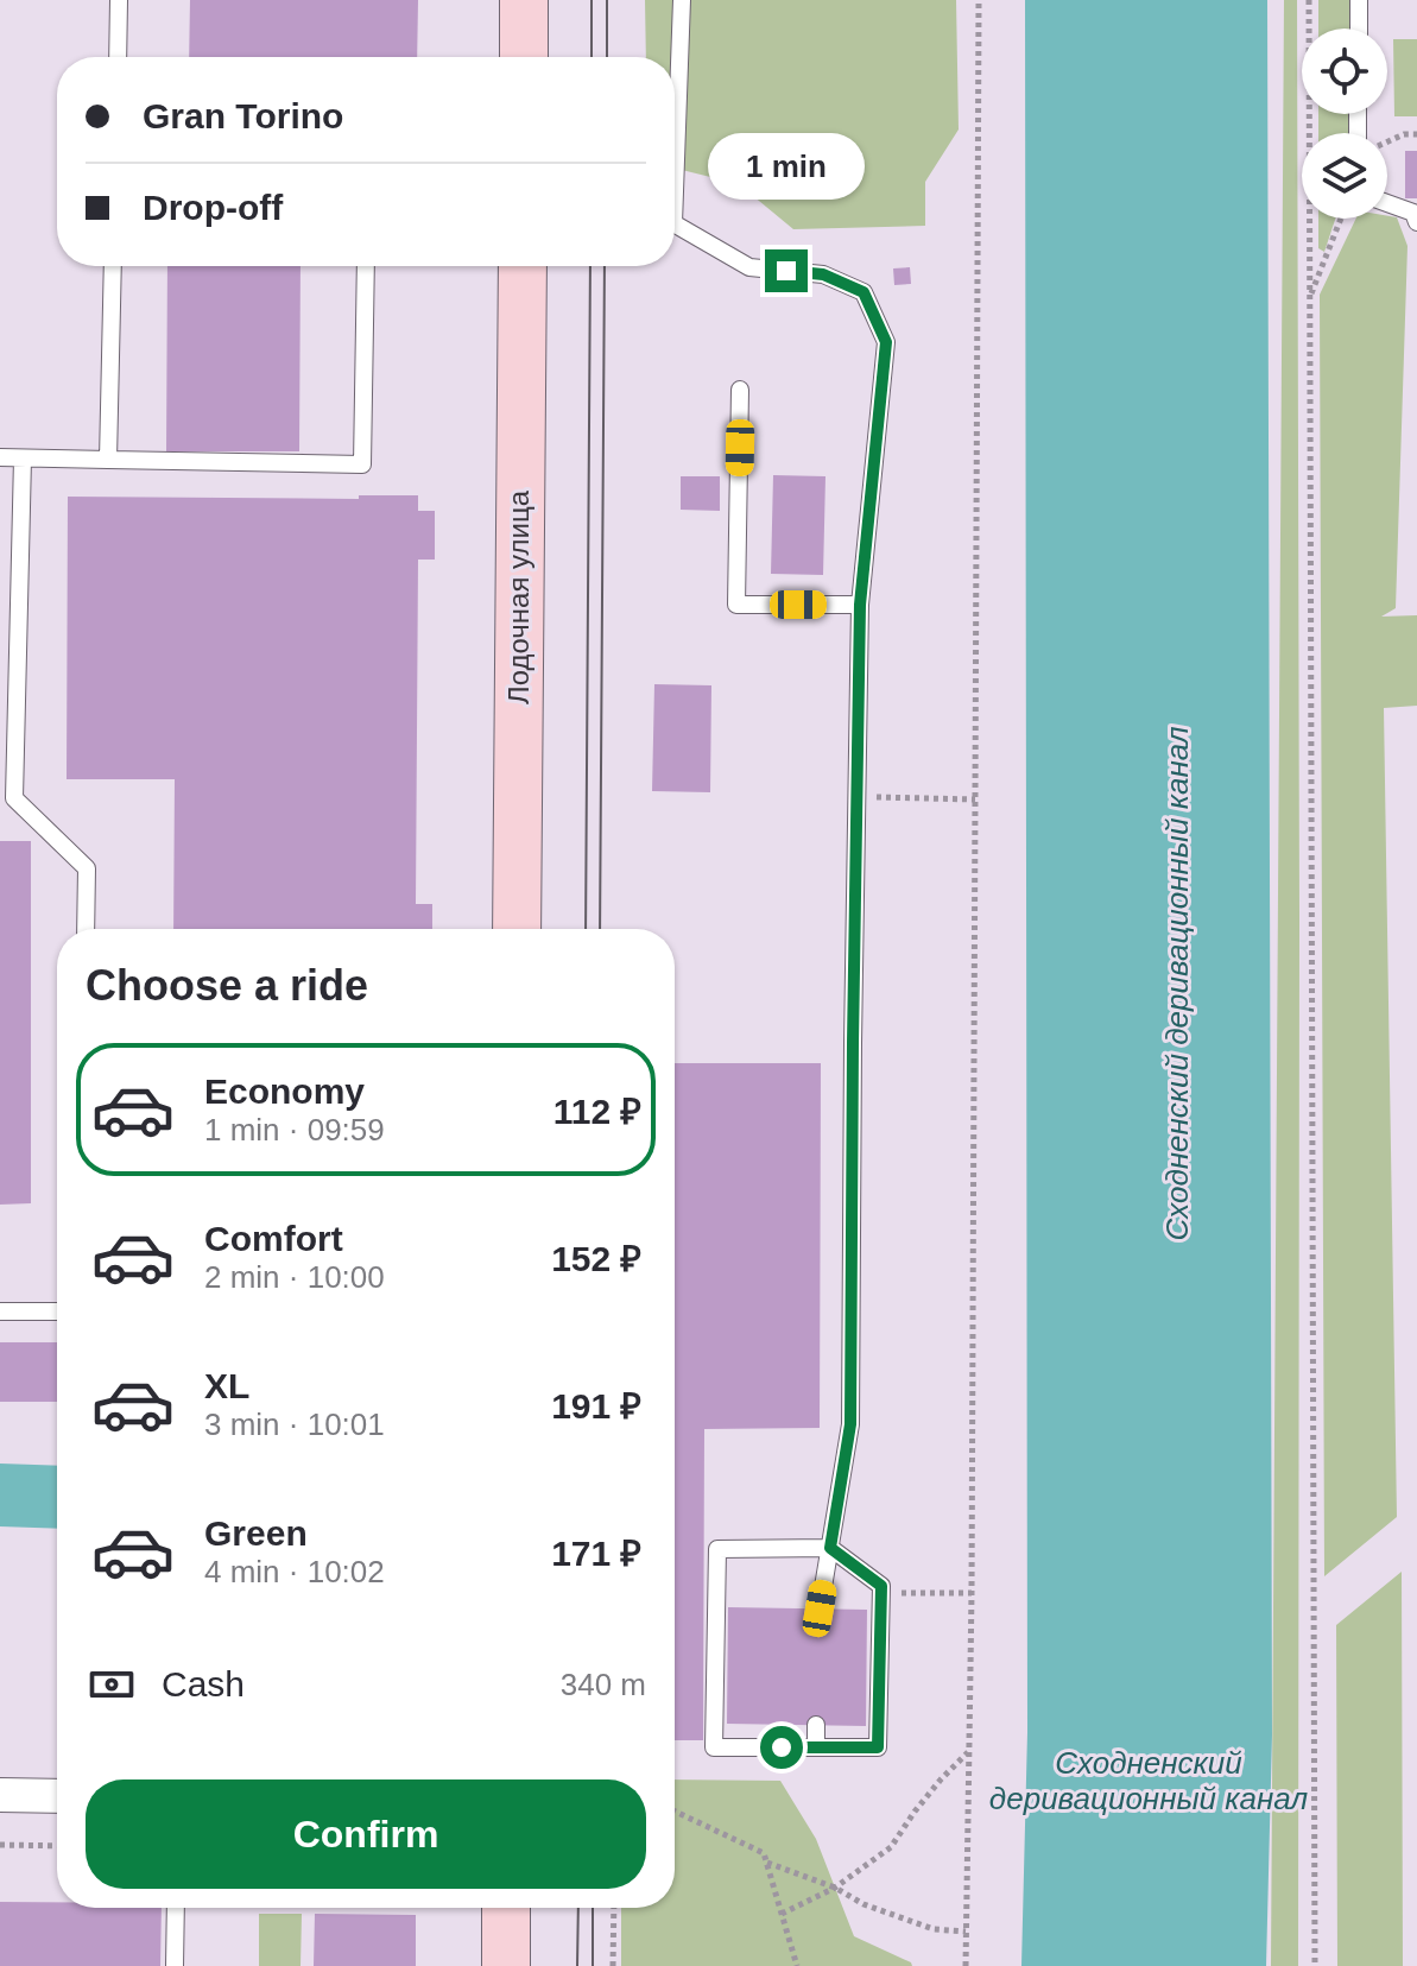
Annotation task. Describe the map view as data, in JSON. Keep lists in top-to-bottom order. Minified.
{"streets":{"street":["Лодочная улица"]},"water":["Сходненский деривационный канал"],"page":{"banner":["Gran Torino","Drop-off"],"bubble":"1 min","heading":"Choose a ride","list":[{"name":"Economy","note":"1 min · 09:59","value":"112 ₽"},{"name":"Comfort","note":"2 min · 10:00","value":"152 ₽"},{"name":"XL","note":"3 min · 10:01","value":"191 ₽"},{"name":"Green","note":"4 min · 10:02","value":"171 ₽"}],"pay":["Cash","340 m"],"buttons":"Confirm"}}
